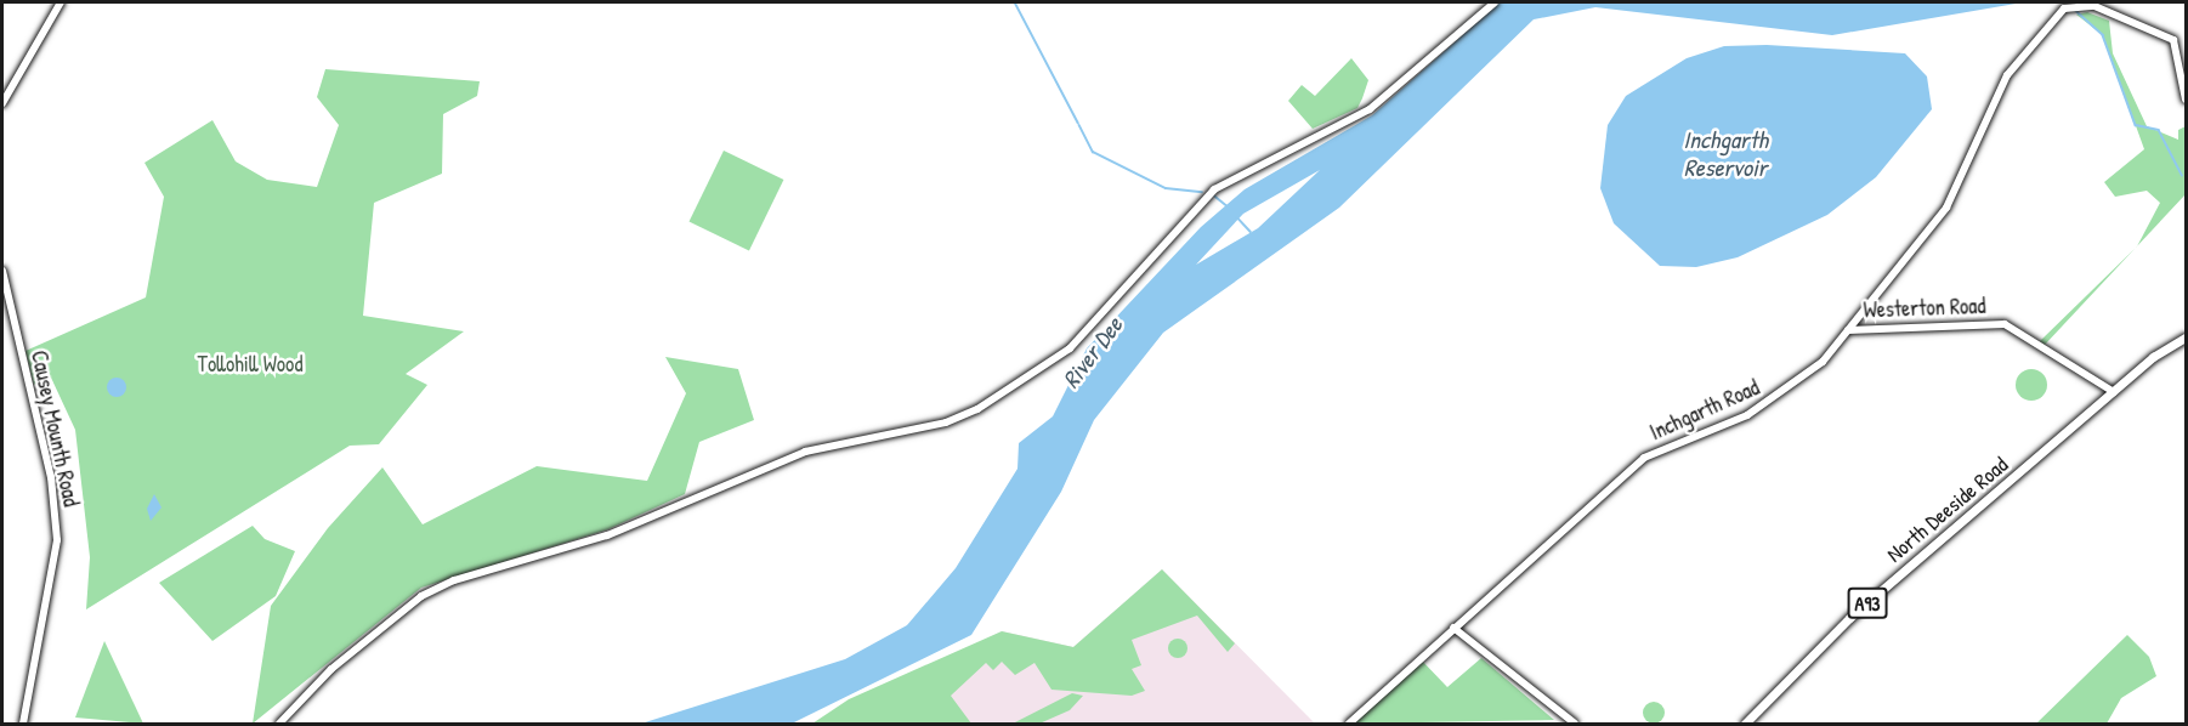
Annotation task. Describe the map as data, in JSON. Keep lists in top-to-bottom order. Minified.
{"streets":{"main road":["North Deeside Road","A93"],"street":["Westerton Road","Inchgarth Road","Causey Mounth Road"]},"crossings":[["Westerton Road","Inchgarth Road"],["Westerton Road","North Deeside Road"]],"water":["Inchgarth Reservoir","River Dee"],"parks":["Tollohill Wood"]}
